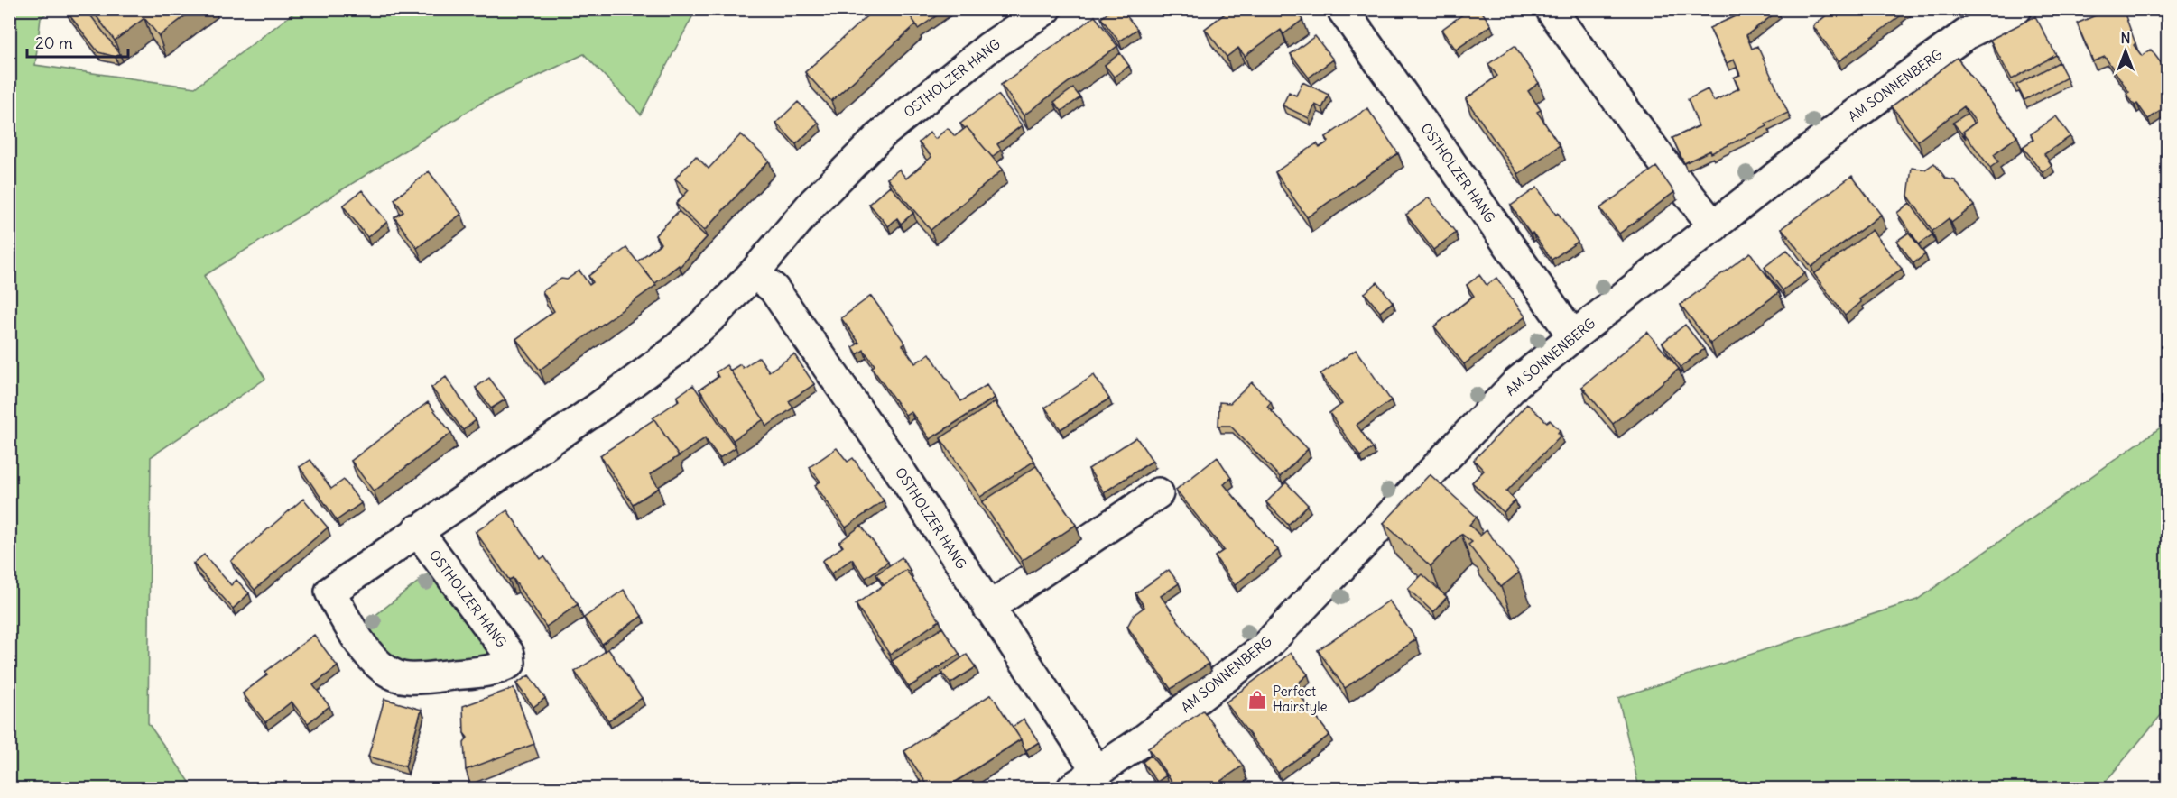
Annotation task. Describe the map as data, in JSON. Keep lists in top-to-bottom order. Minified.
{"streets":{"street":["OSTHOLZER HANG","AM SONNENBERG"]},"crossings":[["OSTHOLZER HANG","AM SONNENBERG"]],"places":{"shop":["Perfect Hairstyle"]},"scale_bar":"20 m","north":"top"}
